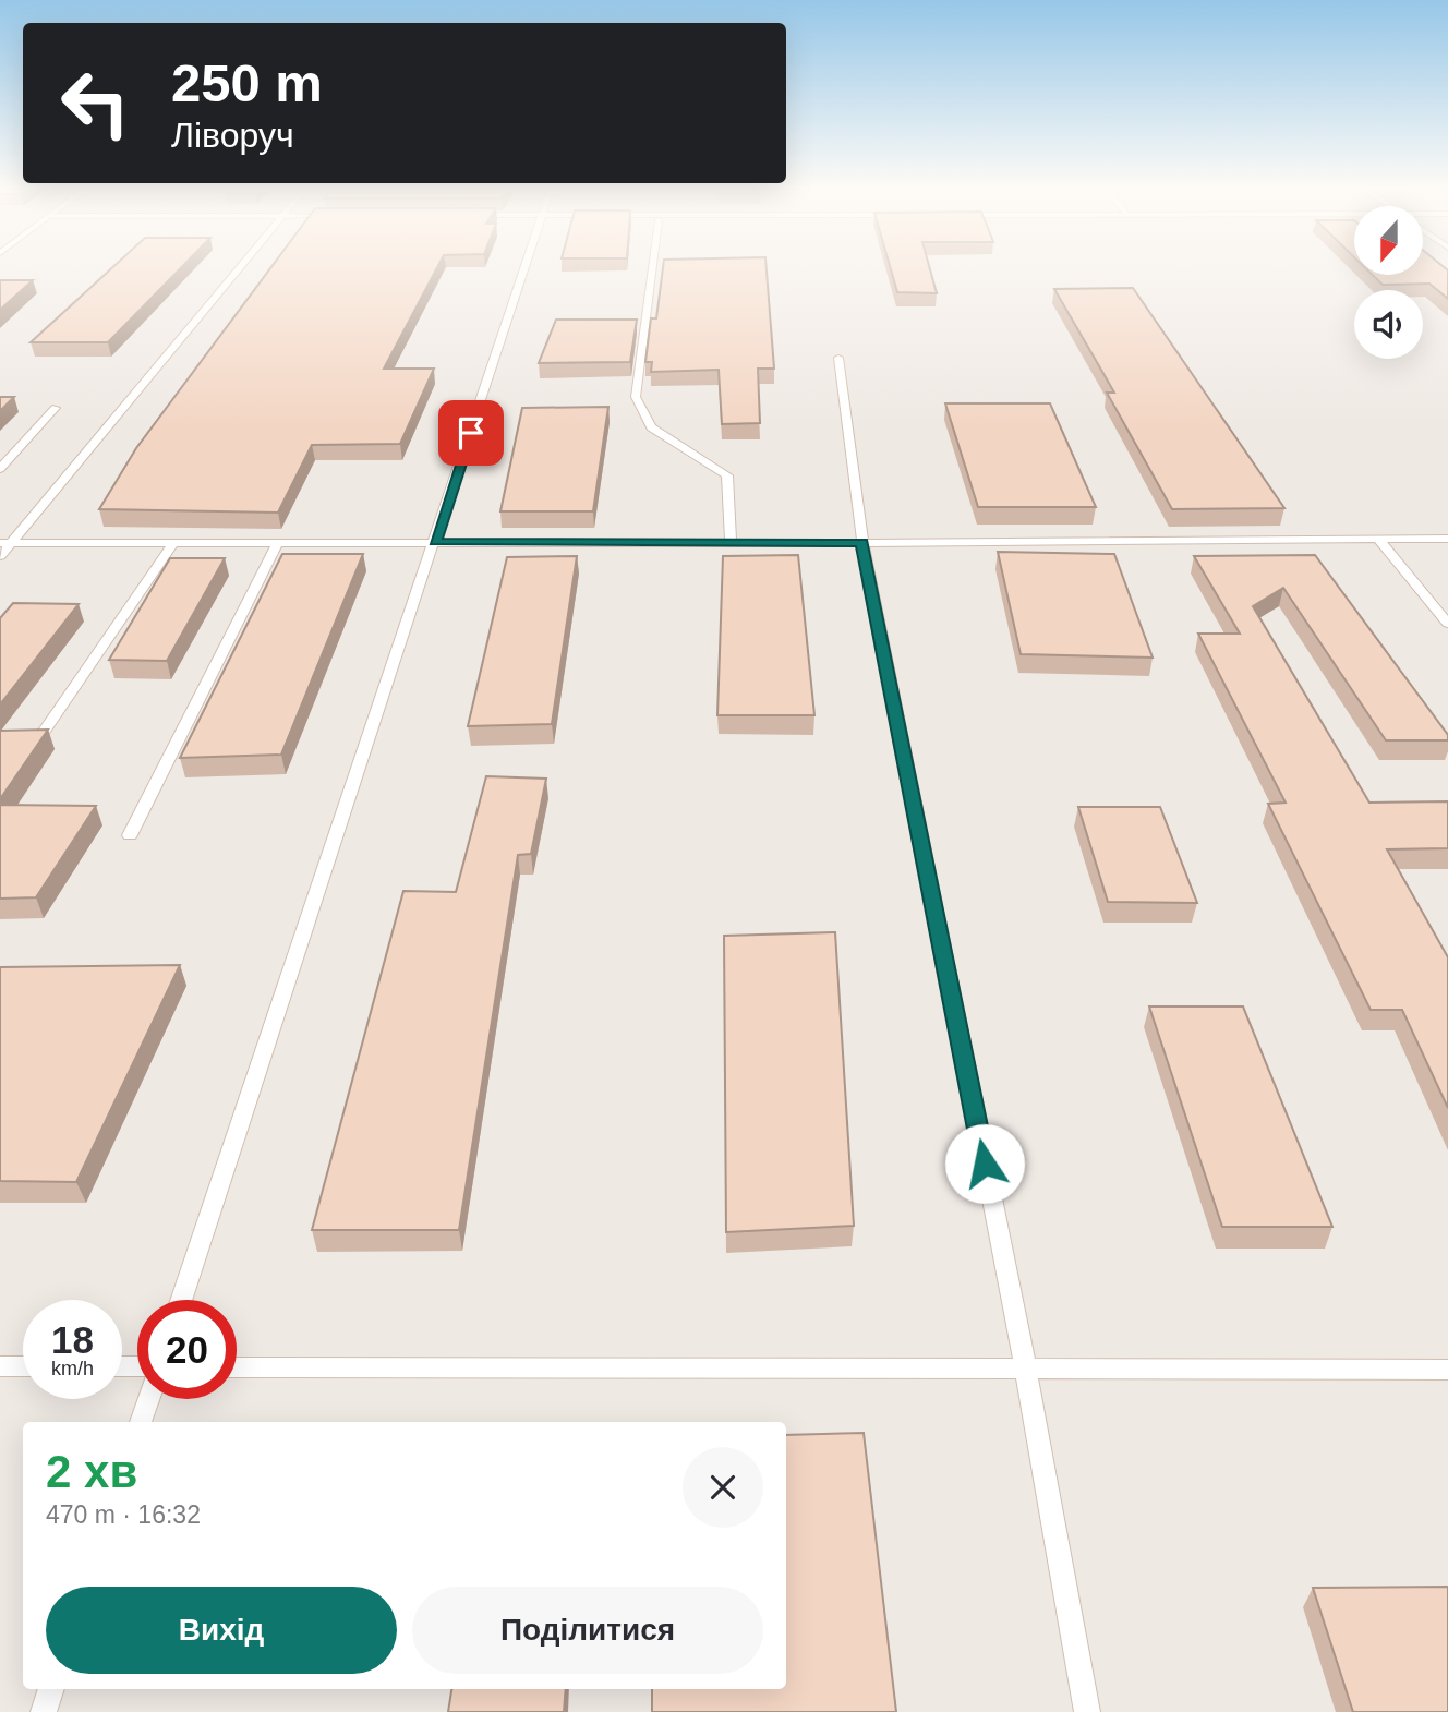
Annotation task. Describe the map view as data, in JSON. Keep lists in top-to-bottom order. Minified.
{"north":"bottom","page":{"turn":["250 m","Ліворуч"],"speed":"18 km/h","limit":"20","heading":["2 хв","470 m · 16:32"],"buttons":["Вихід","Поділитися"]}}
